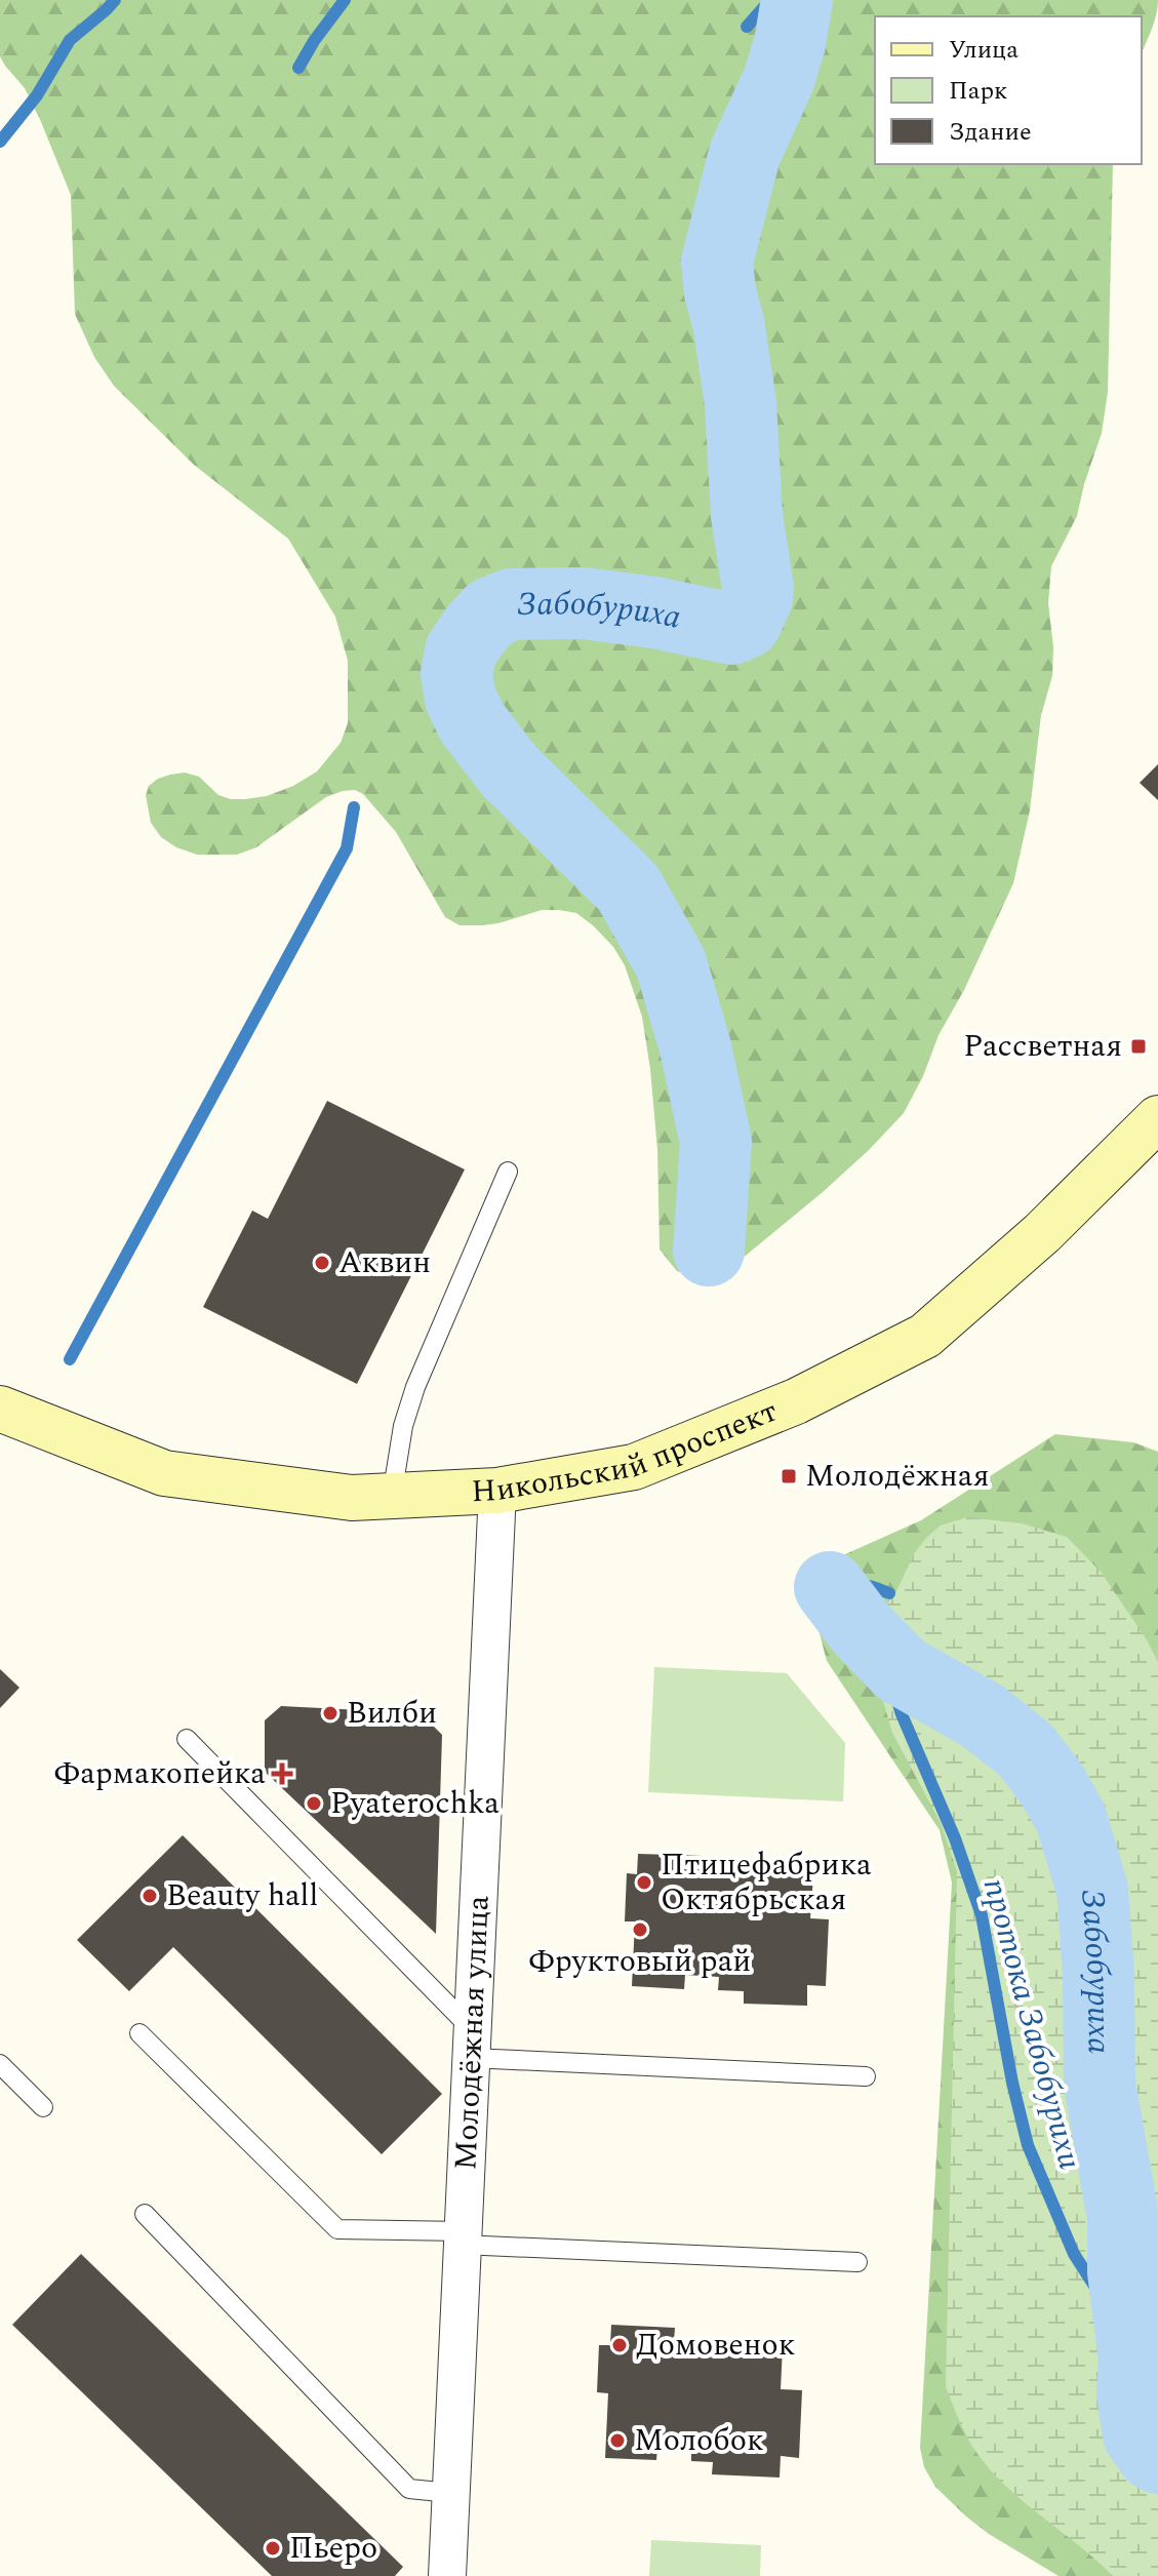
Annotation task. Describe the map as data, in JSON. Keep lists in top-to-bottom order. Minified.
{"streets":{"main road":["Никольский проспект"],"street":["Молодёжная улица"]},"crossings":[["Никольский проспект","Молодёжная улица"]],"water":["Забобуриха","протока Забобурихи"],"places":{"transit":["Рассветная","Молодёжная"],"other":["Аквин","Вилби","Pyaterochka","Птицефабрика Октябрьская","Beauty hall","Фруктовый рай","Домовенок","Молобок","Пьеро"],"health":["Фармакопейка"]},"legend":["Улица","Парк","Здание"]}
